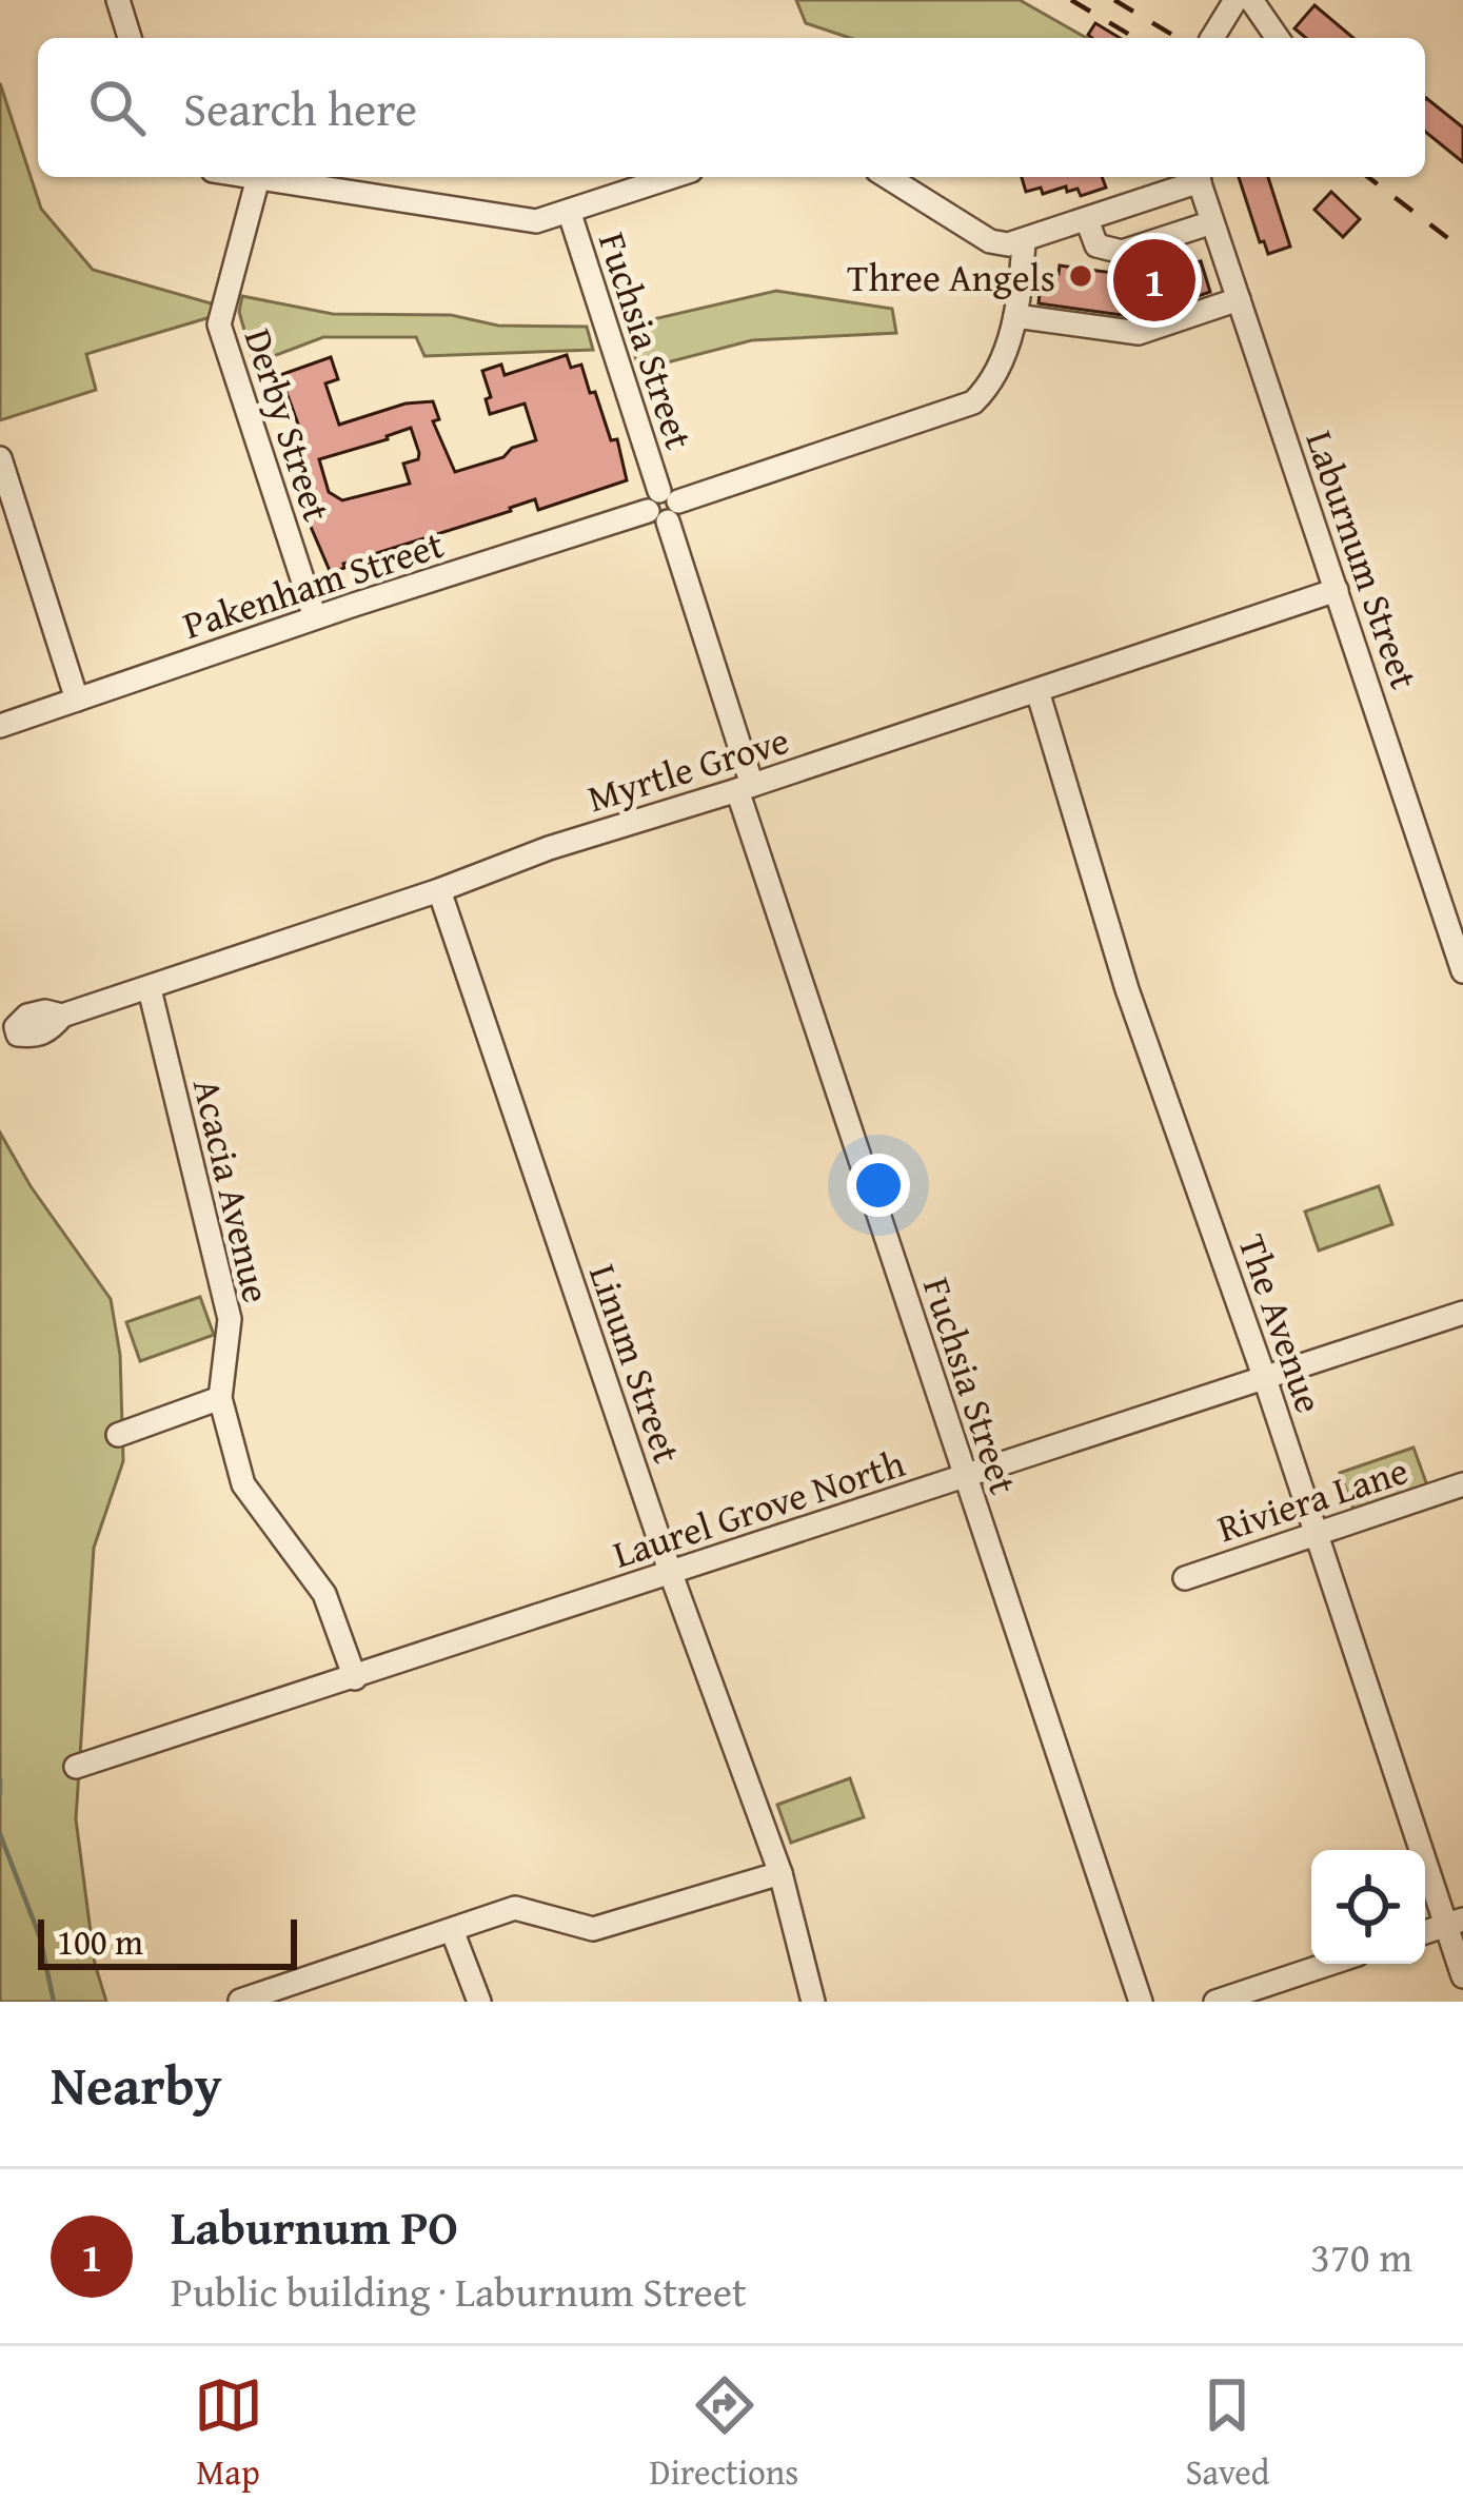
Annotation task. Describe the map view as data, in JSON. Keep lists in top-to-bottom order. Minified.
{"streets":{"street":["Fuchsia Street","Derby Street","Laburnum Street","Pakenham Street","Myrtle Grove","Acacia Avenue","The Avenue","Linum Street","Riviera Lane","Laurel Grove North"]},"crossings":[["Fuchsia Street","Pakenham Street"],["Fuchsia Street","Myrtle Grove"],["Fuchsia Street","Laurel Grove North"],["Derby Street","Pakenham Street"],["Laburnum Street","Myrtle Grove"],["Myrtle Grove","Acacia Avenue"],["Myrtle Grove","The Avenue"],["Myrtle Grove","Linum Street"],["Acacia Avenue","Laurel Grove North"],["The Avenue","Riviera Lane"],["The Avenue","Laurel Grove North"],["Linum Street","Laurel Grove North"]],"places":["Three Angels"],"scale_bar":"100 m","page":{"search":"Search here","pins":"1","scale":"100 m","heading":"Nearby","list":[{"mark":"1","name":"Laburnum PO","note":"Public building · Laburnum Street","value":"370 m"}],"nav":["Map","Directions","Saved"]}}
